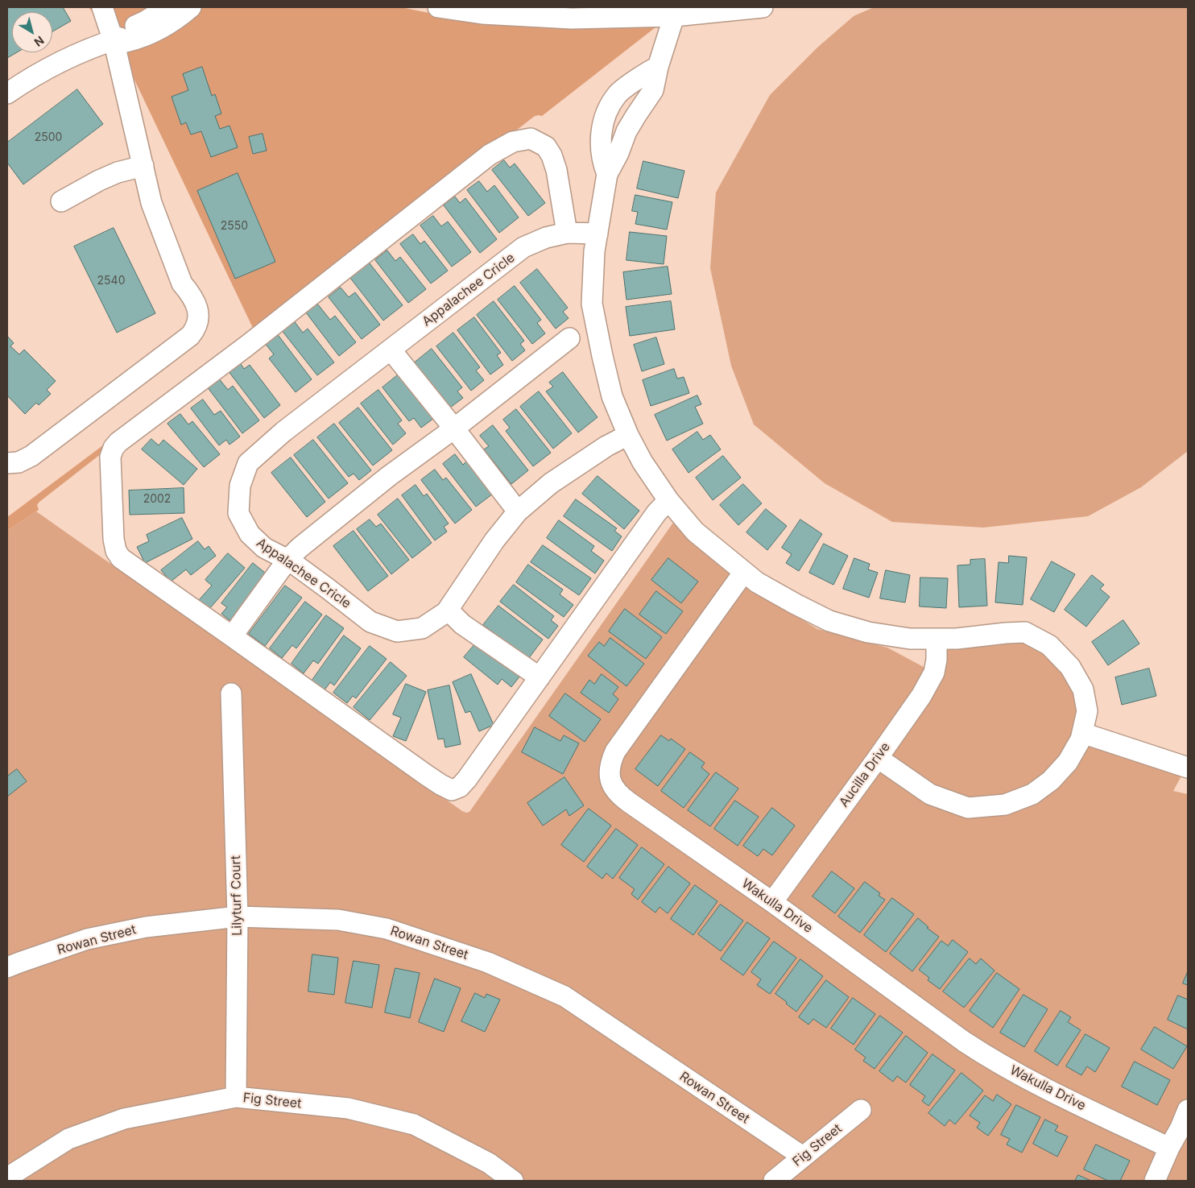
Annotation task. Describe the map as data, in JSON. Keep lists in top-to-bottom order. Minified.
{"streets":{"street":["Appalachee Cricle","Aucilla Drive","Lilyturf Court","Wakulla Drive","Rowan Street","Fig Street"]},"crossings":[["Aucilla Drive","Wakulla Drive"],["Lilyturf Court","Rowan Street"],["Lilyturf Court","Fig Street"],["Rowan Street","Fig Street"]],"house_numbers":["2500","2550","2540","2002"],"north":"bottom right"}
